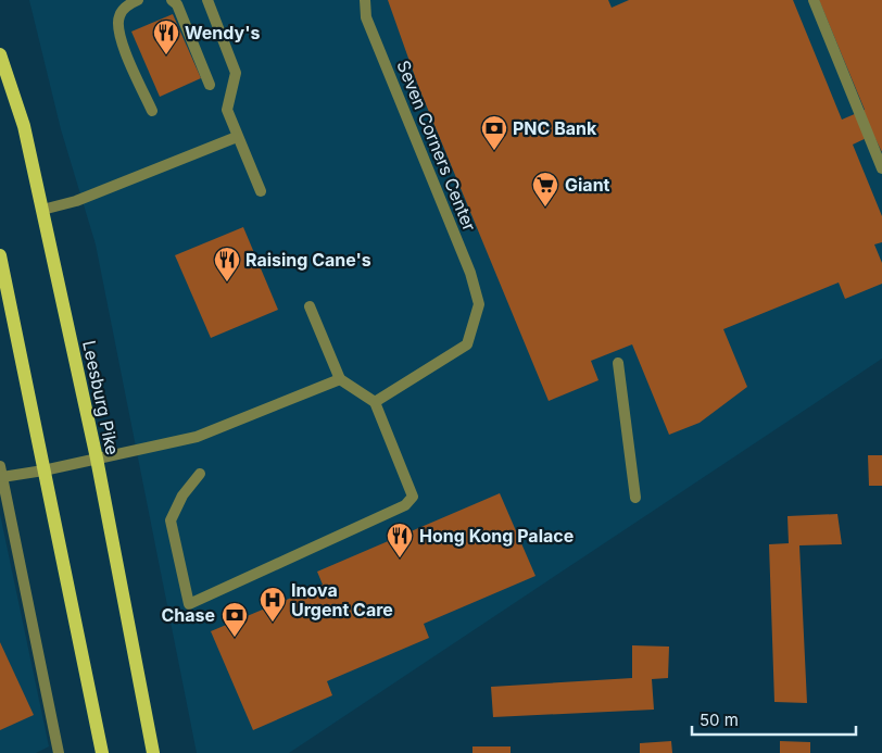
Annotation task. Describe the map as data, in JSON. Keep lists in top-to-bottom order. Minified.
{"streets":{"main road":["Leesburg Pike"],"lane":["Seven Corners Center"]},"places":{"restaurant":["Wendy's","Raising Cane's","Hong Kong Palace"],"bank":["PNC Bank","Chase"],"supermarket":["Giant"],"hospital":["Inova Urgent Care"]},"scale_bar":"50 m"}
